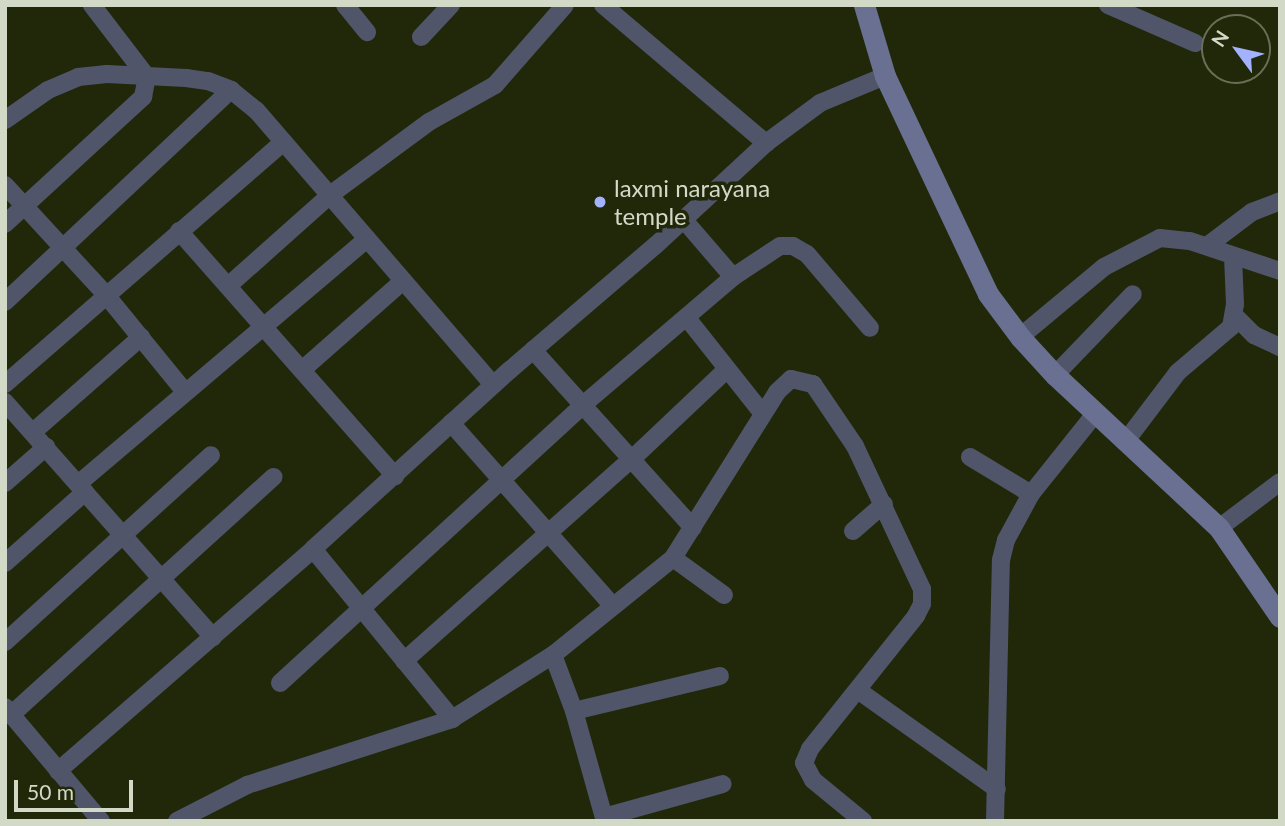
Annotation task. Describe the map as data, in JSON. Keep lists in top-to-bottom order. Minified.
{"places":["laxmi narayana temple"],"scale_bar":"50 m","north":"top left"}
